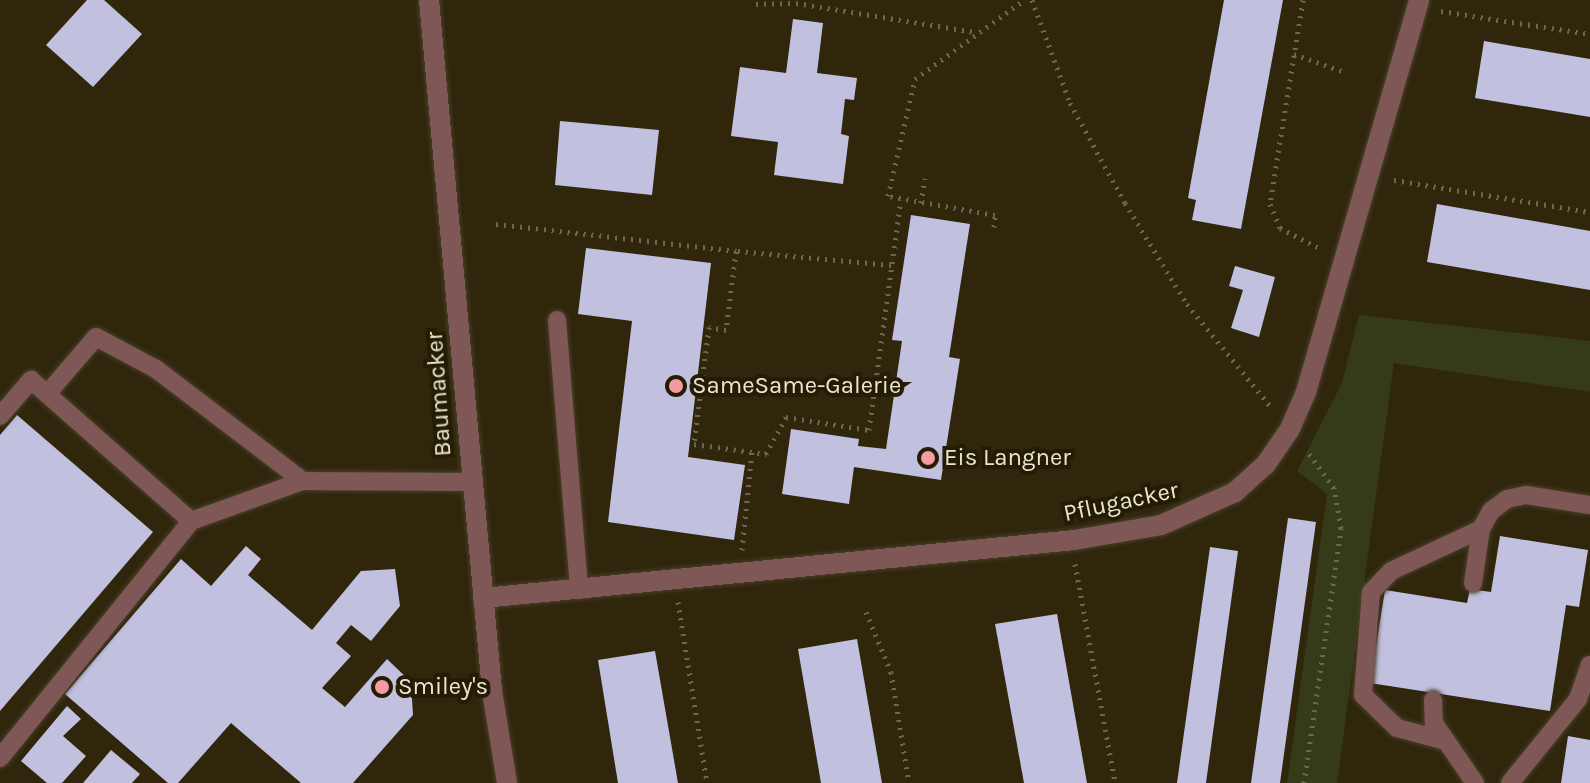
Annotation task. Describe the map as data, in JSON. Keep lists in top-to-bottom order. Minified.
{"streets":{"street":["Baumacker","Pflugacker"]},"crossings":[["Baumacker","Pflugacker"]],"places":["SameSame-Galerie","Eis Langner","Smiley's"]}
